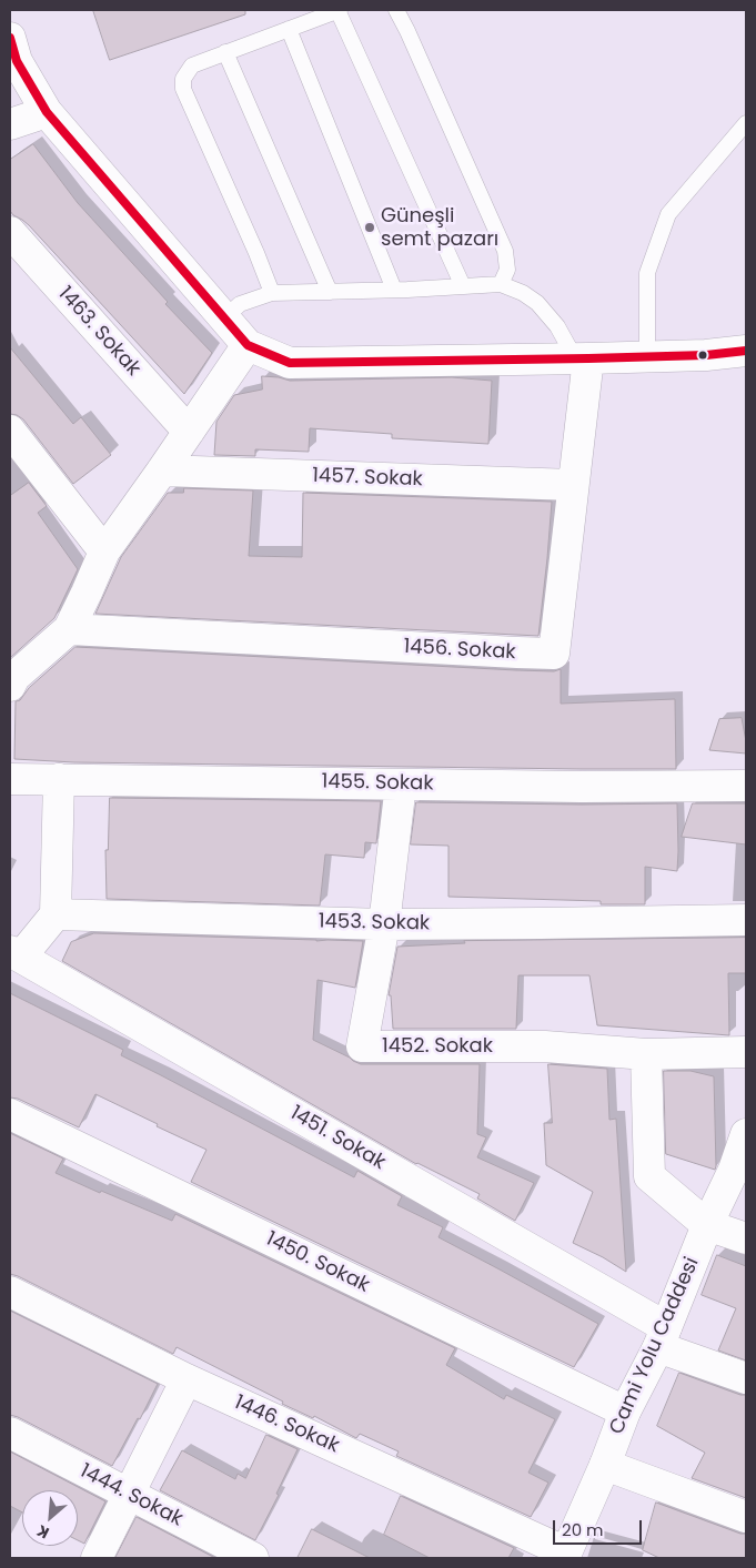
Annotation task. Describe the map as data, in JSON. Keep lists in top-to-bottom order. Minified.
{"streets":{"street":["1463. Sokak","1457. Sokak","1456. Sokak","1455. Sokak","1453. Sokak","1452. Sokak","1451. Sokak","1450. Sokak","Cami Yolu Caddesi","1446. Sokak","1444. Sokak"]},"crossings":[["1457. Sokak","1456. Sokak"],["1455. Sokak","1452. Sokak"],["1453. Sokak","1452. Sokak"],["1451. Sokak","Cami Yolu Caddesi"],["1450. Sokak","Cami Yolu Caddesi"],["Cami Yolu Caddesi","1446. Sokak"]],"places":["Güneşli semt pazarı"],"scale_bar":"20 m","north":"bottom left"}
